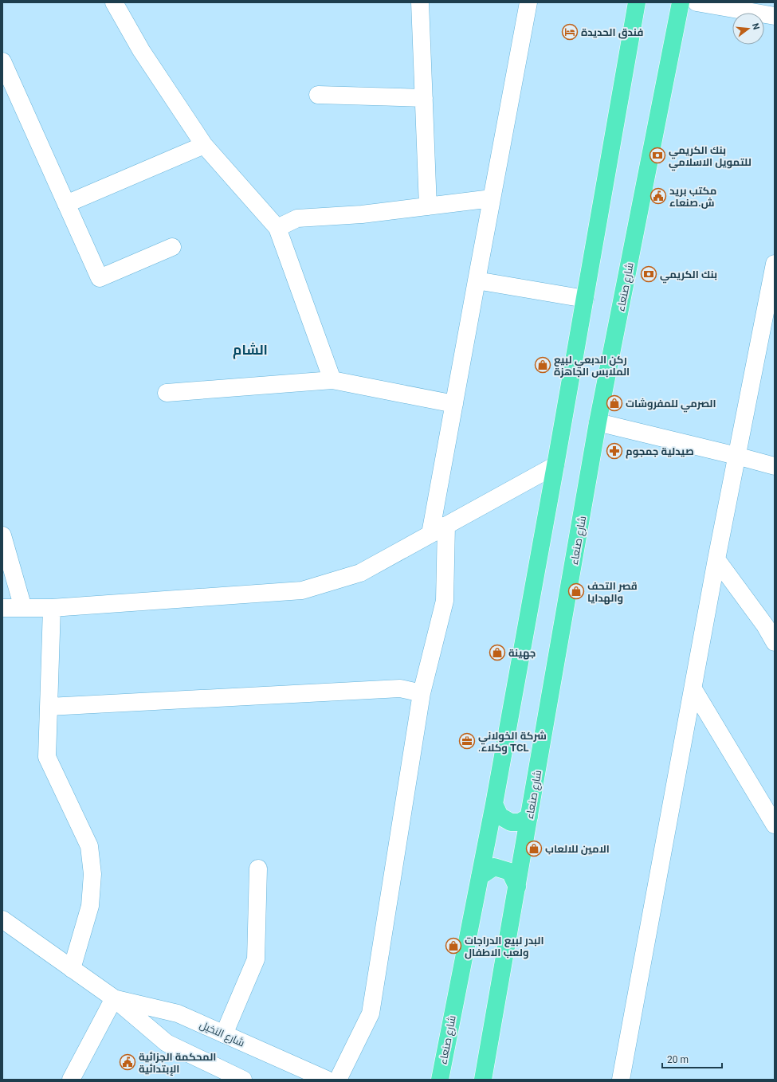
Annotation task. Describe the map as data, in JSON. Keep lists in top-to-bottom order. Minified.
{"streets":{"highway":["شارع صنعاء"],"street":["شارع النخيل"]},"districts":["الشام"],"places":{"hotel":["فندق الحديدة"],"bank":["بنك الكريمي للتمويل الاسلامي","بنك الكريمي"],"public building":["مكتب بريد ش.صنعاء","المحكمة الجزائية الإبتدائية"],"shop":["ركن الدبعي لبيع الملابس الجاهزة","الصرمي للمفروشات","قصر التحف والهدايا","جهينة","الامين للالعاب","البدر لبيع الدراجات ولعب الاطفال"],"pharmacy":["صيدلية جمجوم"],"office":["شركة الخولاني .وكلاء TCL"]},"scale_bar":"20 m","north":"right"}
